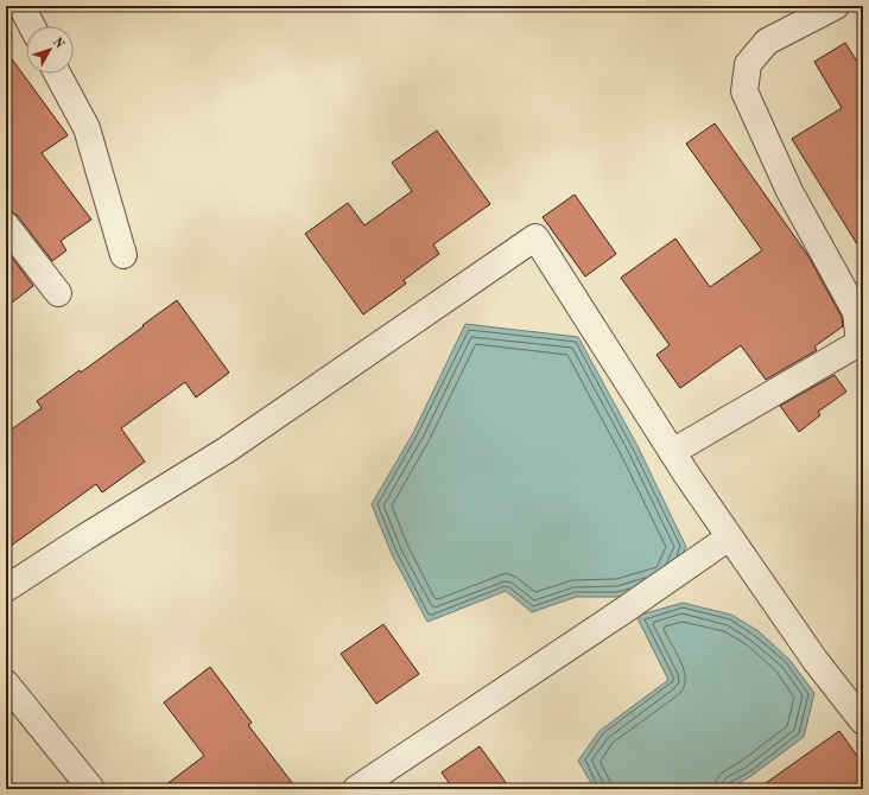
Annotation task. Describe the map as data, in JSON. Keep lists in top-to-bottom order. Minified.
{"north":"top right"}
